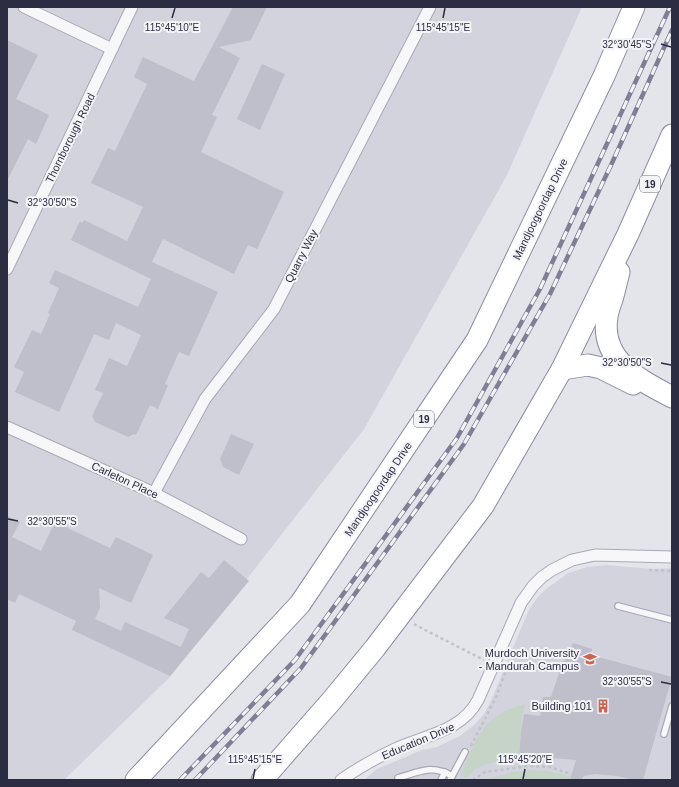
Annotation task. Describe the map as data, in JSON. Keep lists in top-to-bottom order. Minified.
{"streets":{"highway":["19","Mandjoogoordap Drive"],"street":["Thornborough Road","Quarry Way","Carleton Place","Education Drive"]},"crossings":[["Quarry Way","Carleton Place"]],"places":{"school or university":["Murdoch University - Mandurah Campus"],"building":["Building 101"]},"coordinates":["115°45'10\"E","115°45'15\"E","32°30'45\"S","32°30'50\"S","32°30'55\"S","115°45'20\"E"]}
